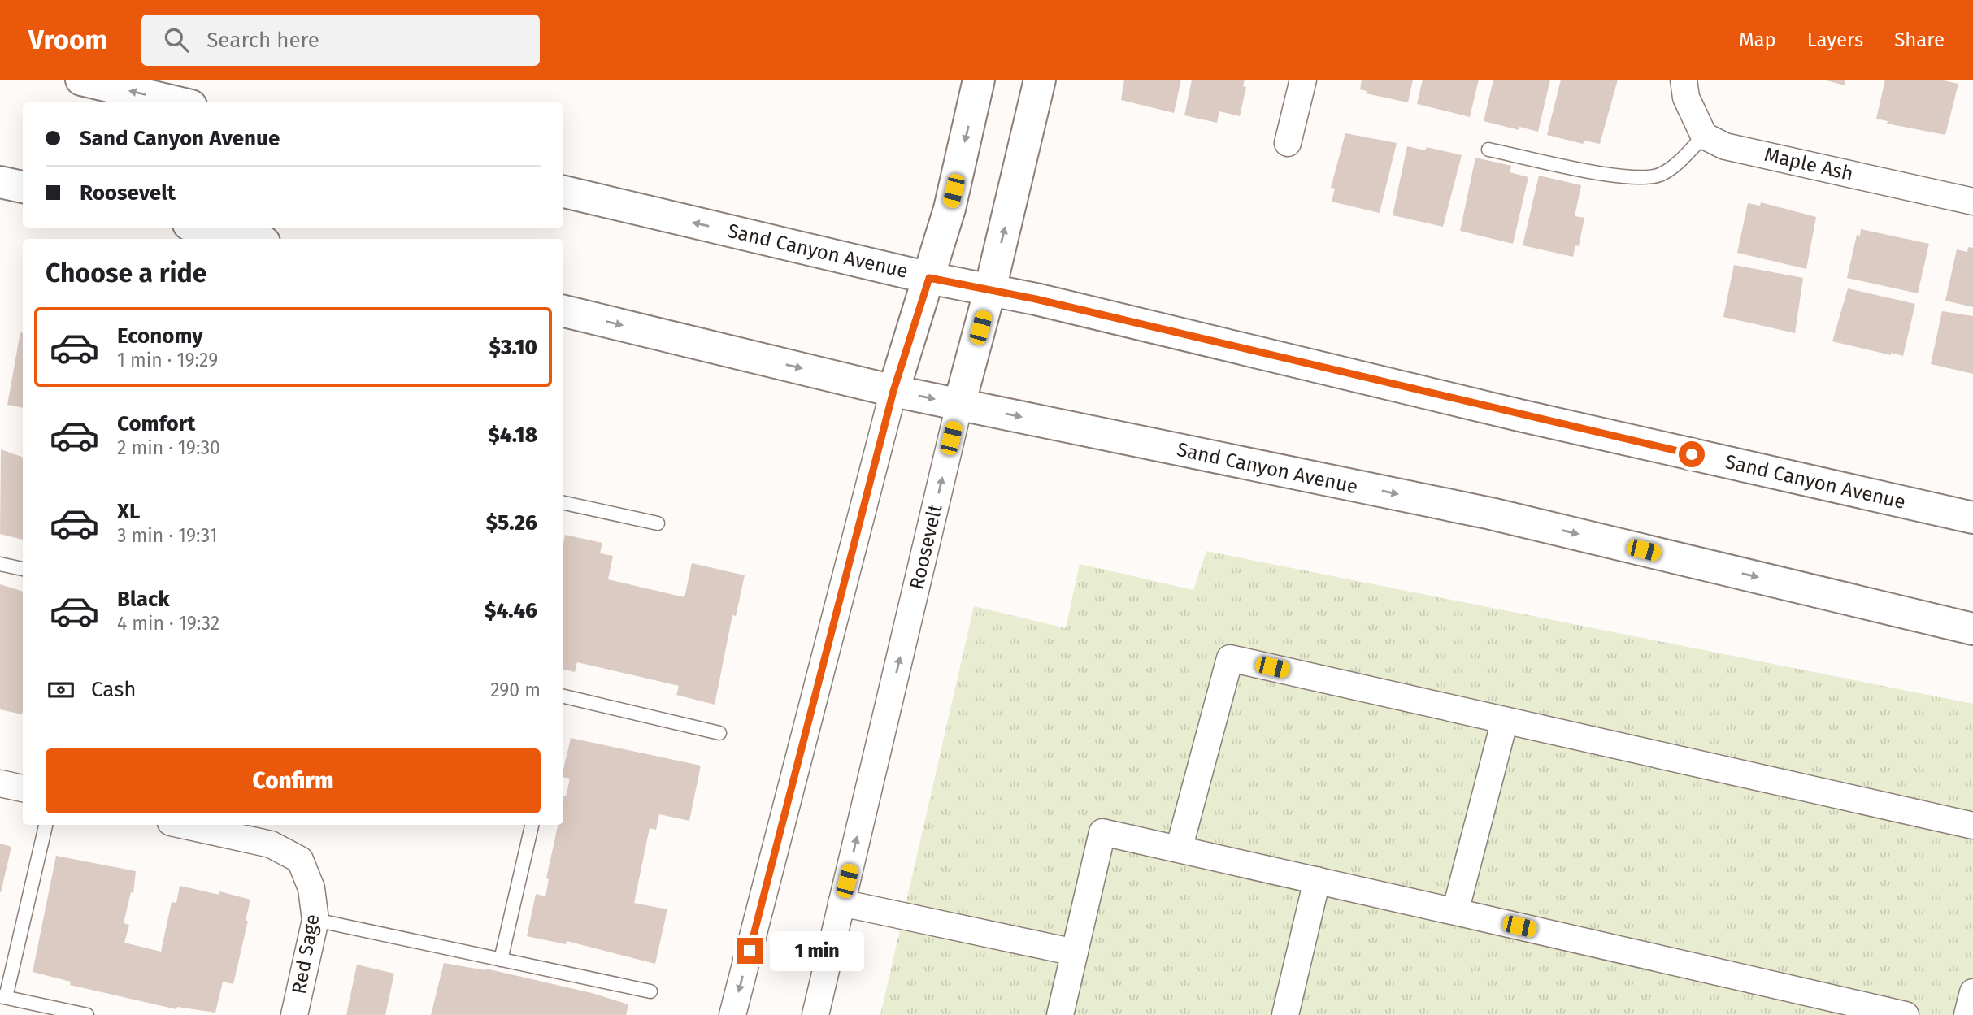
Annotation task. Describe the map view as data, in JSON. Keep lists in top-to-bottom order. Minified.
{"streets":{"main road":["Sand Canyon Avenue","Roosevelt"],"street":["Maple Ash","Red Sage"]},"crossings":[["Sand Canyon Avenue","Roosevelt"]],"one_way":["Roosevelt"],"page":{"header":"Vroom","search":"Search here","nav":["Map","Layers","Share"],"banner":["Sand Canyon Avenue","Roosevelt"],"heading":"Choose a ride","list":[{"name":"Economy","note":"1 min · 19:29","value":"$3.10"},{"name":"Comfort","note":"2 min · 19:30","value":"$4.18"},{"name":"XL","note":"3 min · 19:31","value":"$5.26"},{"name":"Black","note":"4 min · 19:32","value":"$4.46"}],"pay":["Cash","290 m"],"buttons":"Confirm","bubble":"1 min"}}
